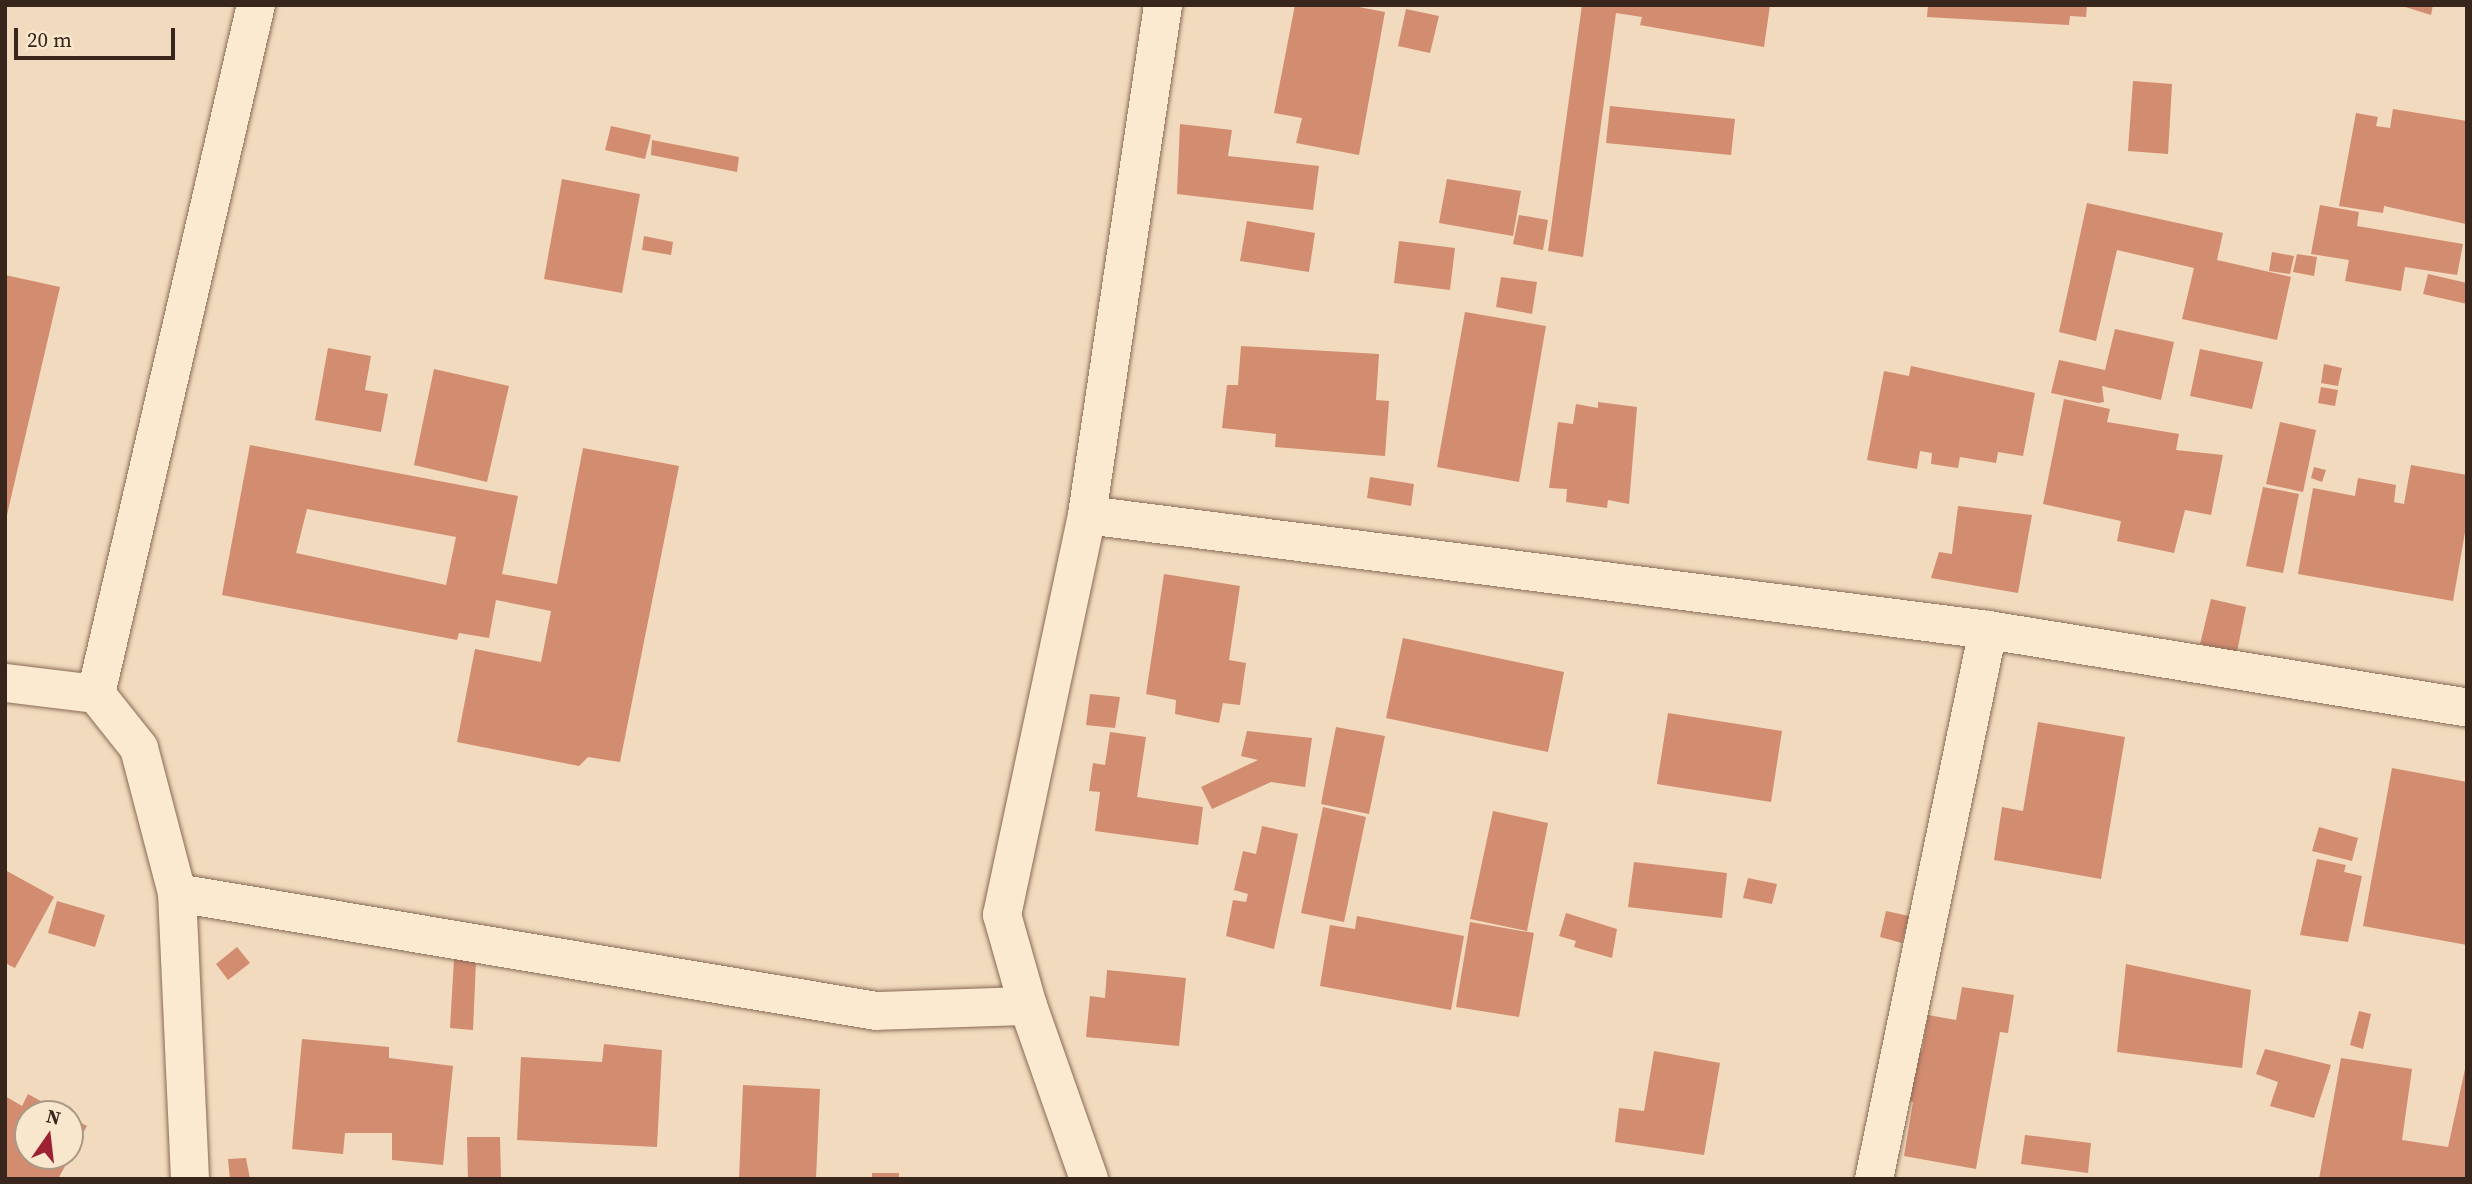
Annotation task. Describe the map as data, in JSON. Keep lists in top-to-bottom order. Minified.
{"scale_bar":"20 m","north":"top"}
